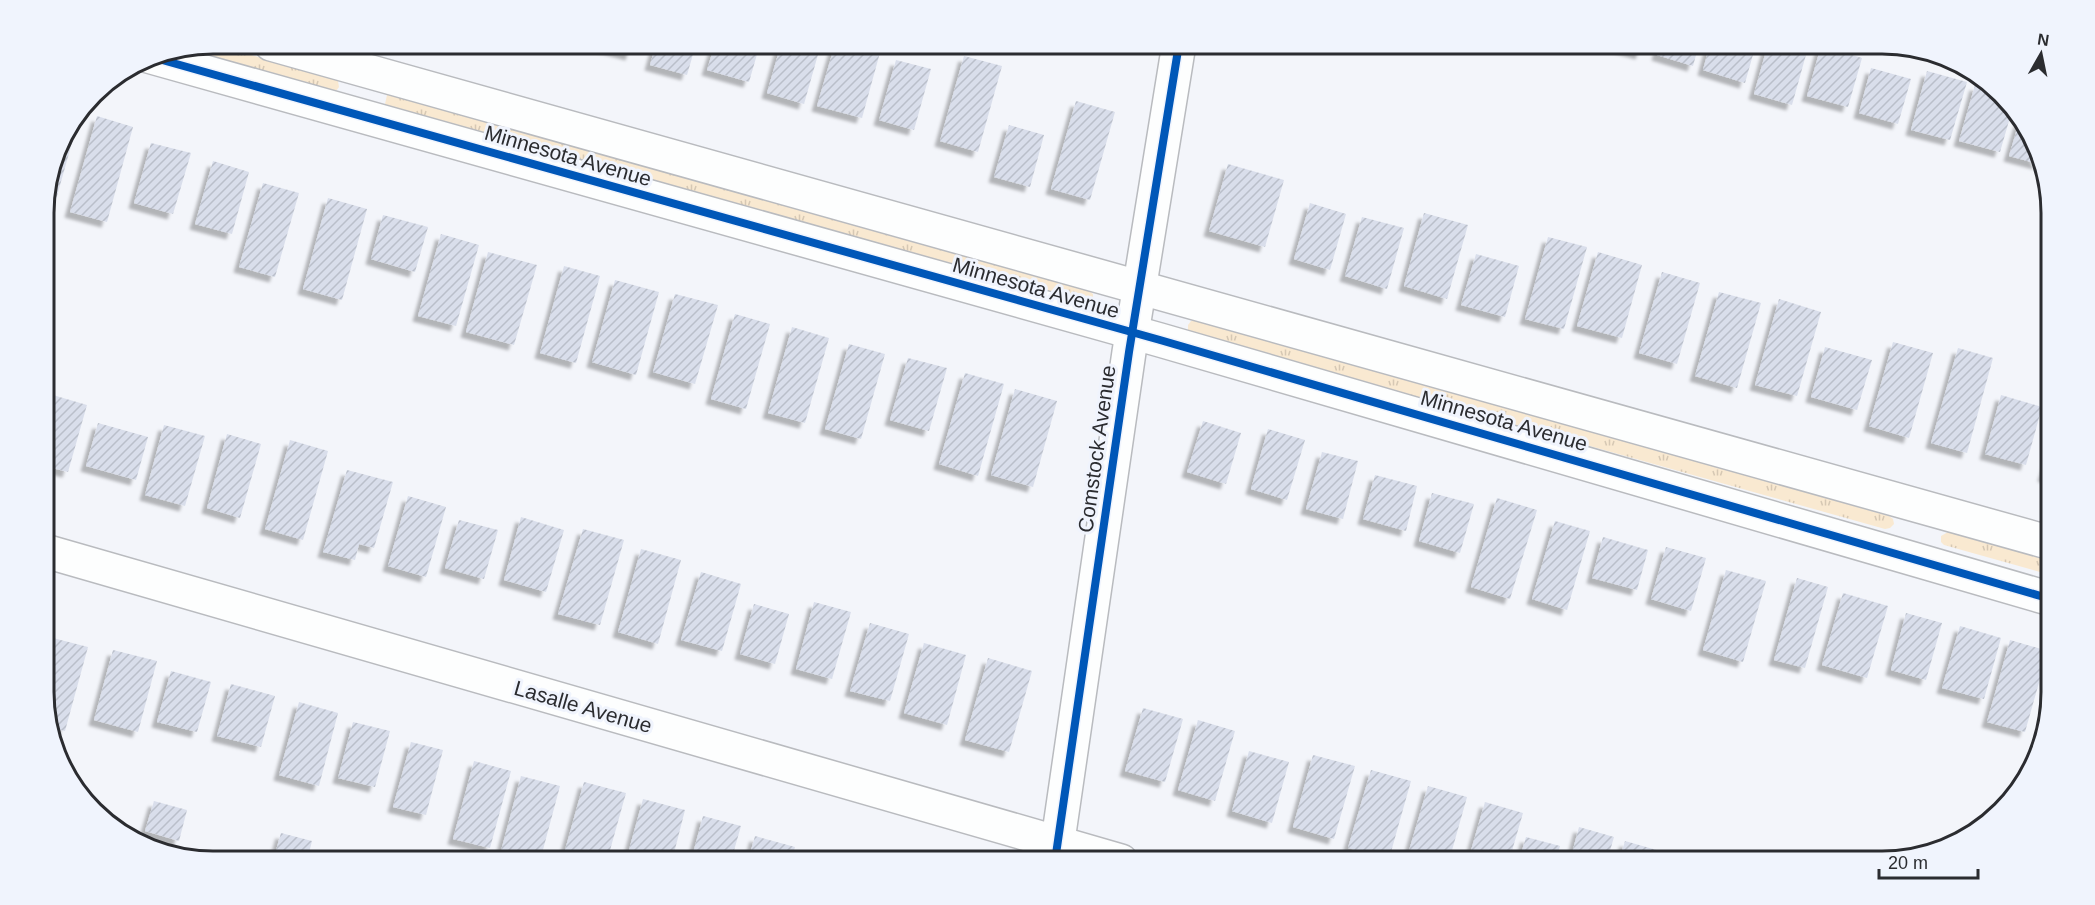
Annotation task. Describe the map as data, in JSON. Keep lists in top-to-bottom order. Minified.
{"streets":{"street":["Minnesota Avenue","Comstock Avenue","Lasalle Avenue"]},"crossings":[["Minnesota Avenue","Comstock Avenue"]],"scale_bar":"20 m","north":"top"}
